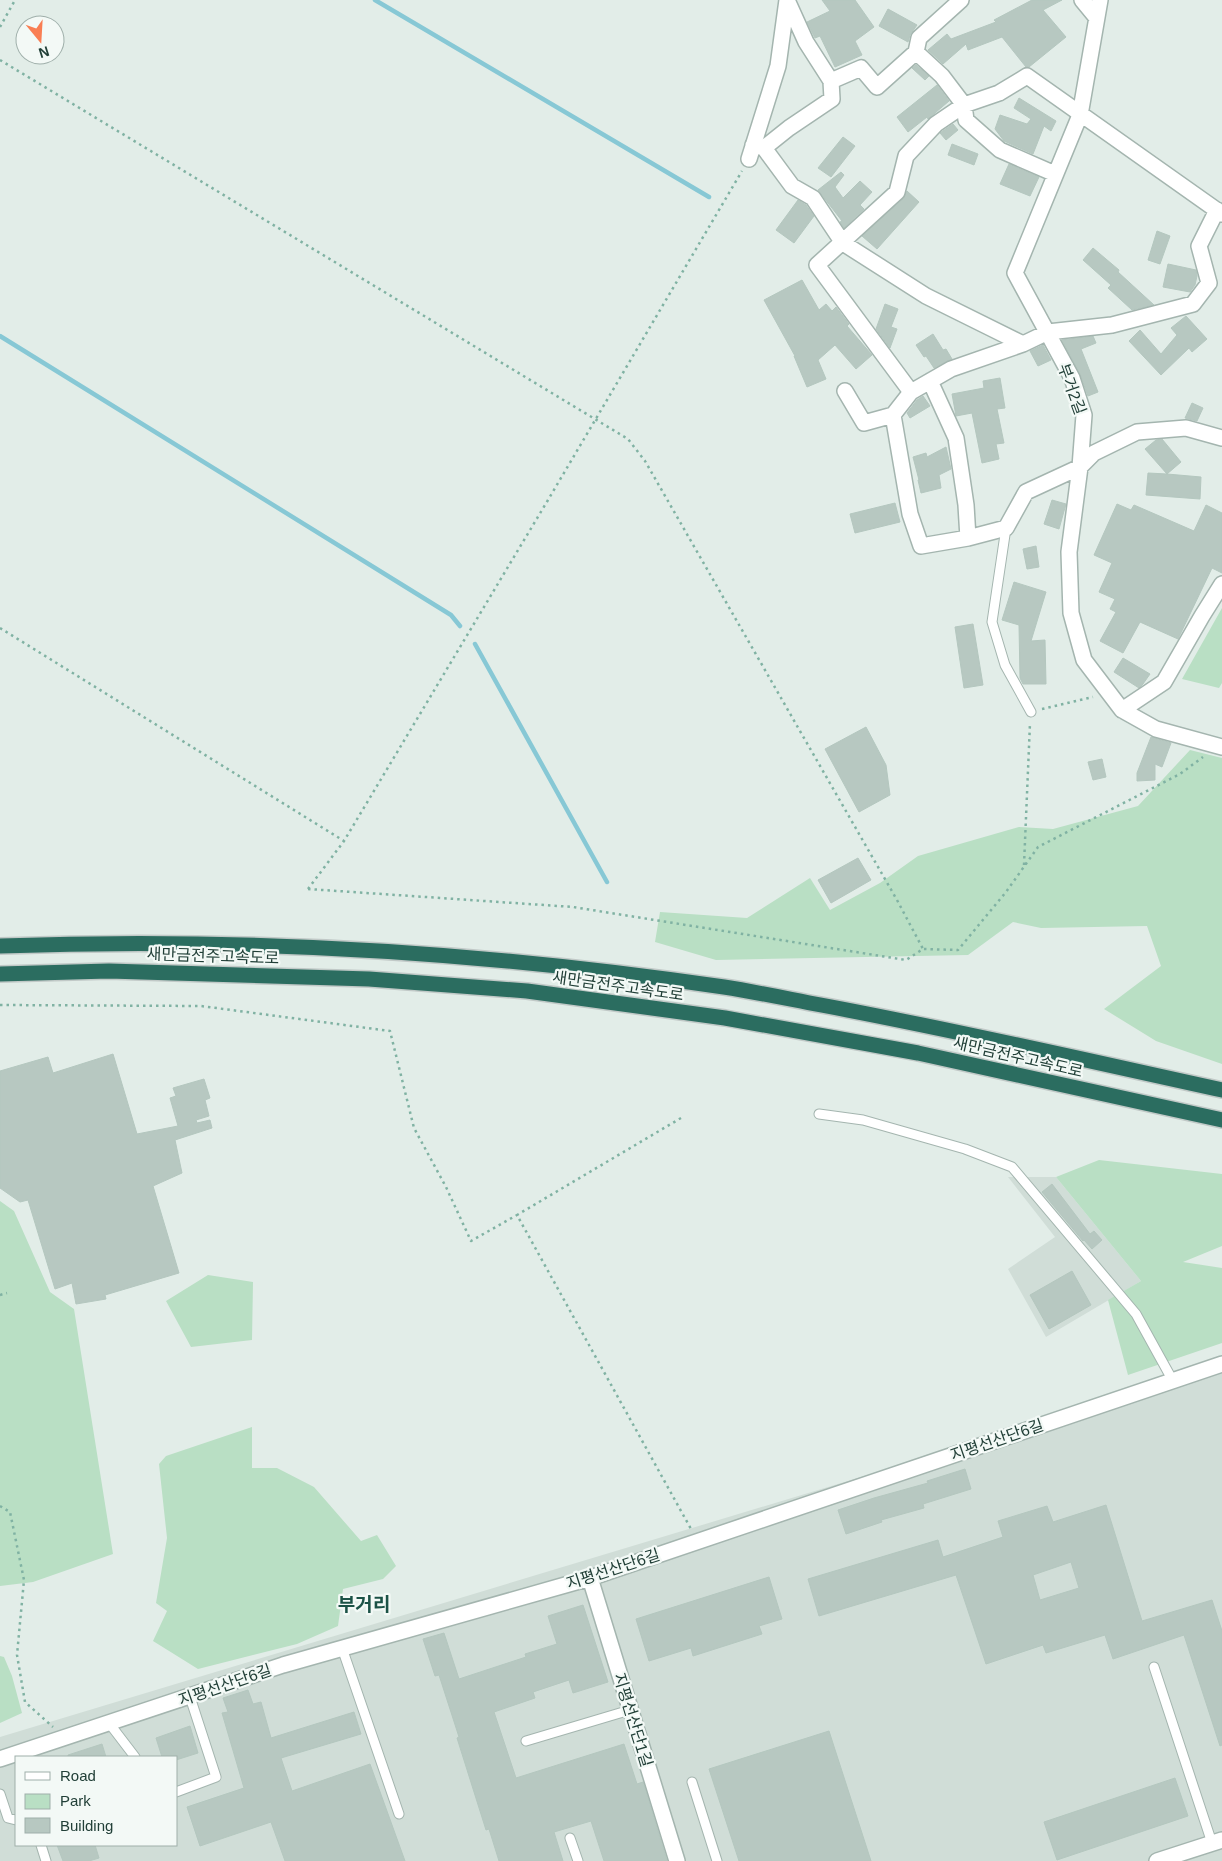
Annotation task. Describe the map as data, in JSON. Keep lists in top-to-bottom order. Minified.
{"streets":{"highway":["새만금전주고속도로"],"street":["부거2길","지평선산단6길","지평선산단1길"]},"crossings":[["지평선산단6길","지평선산단1길"]],"districts":["부거리"],"legend":["Road","Park","Building"],"north":"bottom"}
